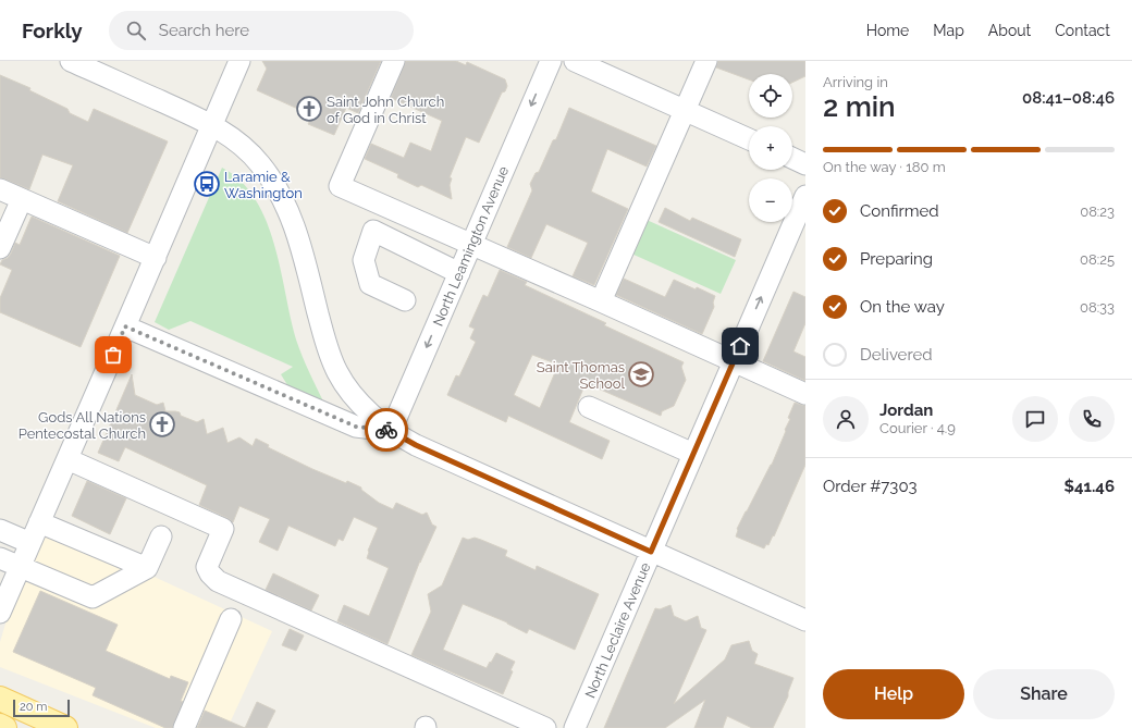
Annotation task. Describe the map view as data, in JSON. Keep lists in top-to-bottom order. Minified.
{"streets":{"street":["North Leamington Avenue","North Leclaire Avenue"]},"places":{"church":["Saint John Church of God in Christ","Gods All Nations Pentecostal Church"],"bus stop":["Laramie & Washington"],"school or university":["Saint Thomas School"]},"scale_bar":"20 m","page":{"header":"Forkly","search":"Search here","nav":["Home","Map","About","Contact"],"heading":["2 min","Arriving in","08:41–08:46"],"panel":["Jordan","Courier · 4.9","Order #7303","$41.46"],"map_buttons":["+","−"],"bar":"On the way · 180 m","list":[["Confirmed","08:23"],["Preparing","08:25"],["On the way","08:33"],"Delivered"],"buttons":["Help","Share"],"scale":"20 m"}}
